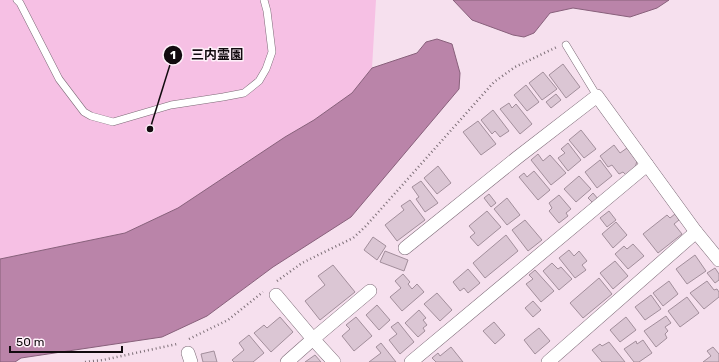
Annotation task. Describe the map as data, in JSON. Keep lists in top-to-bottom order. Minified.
{"places":["三内霊園"],"scale_bar":"50 m"}
